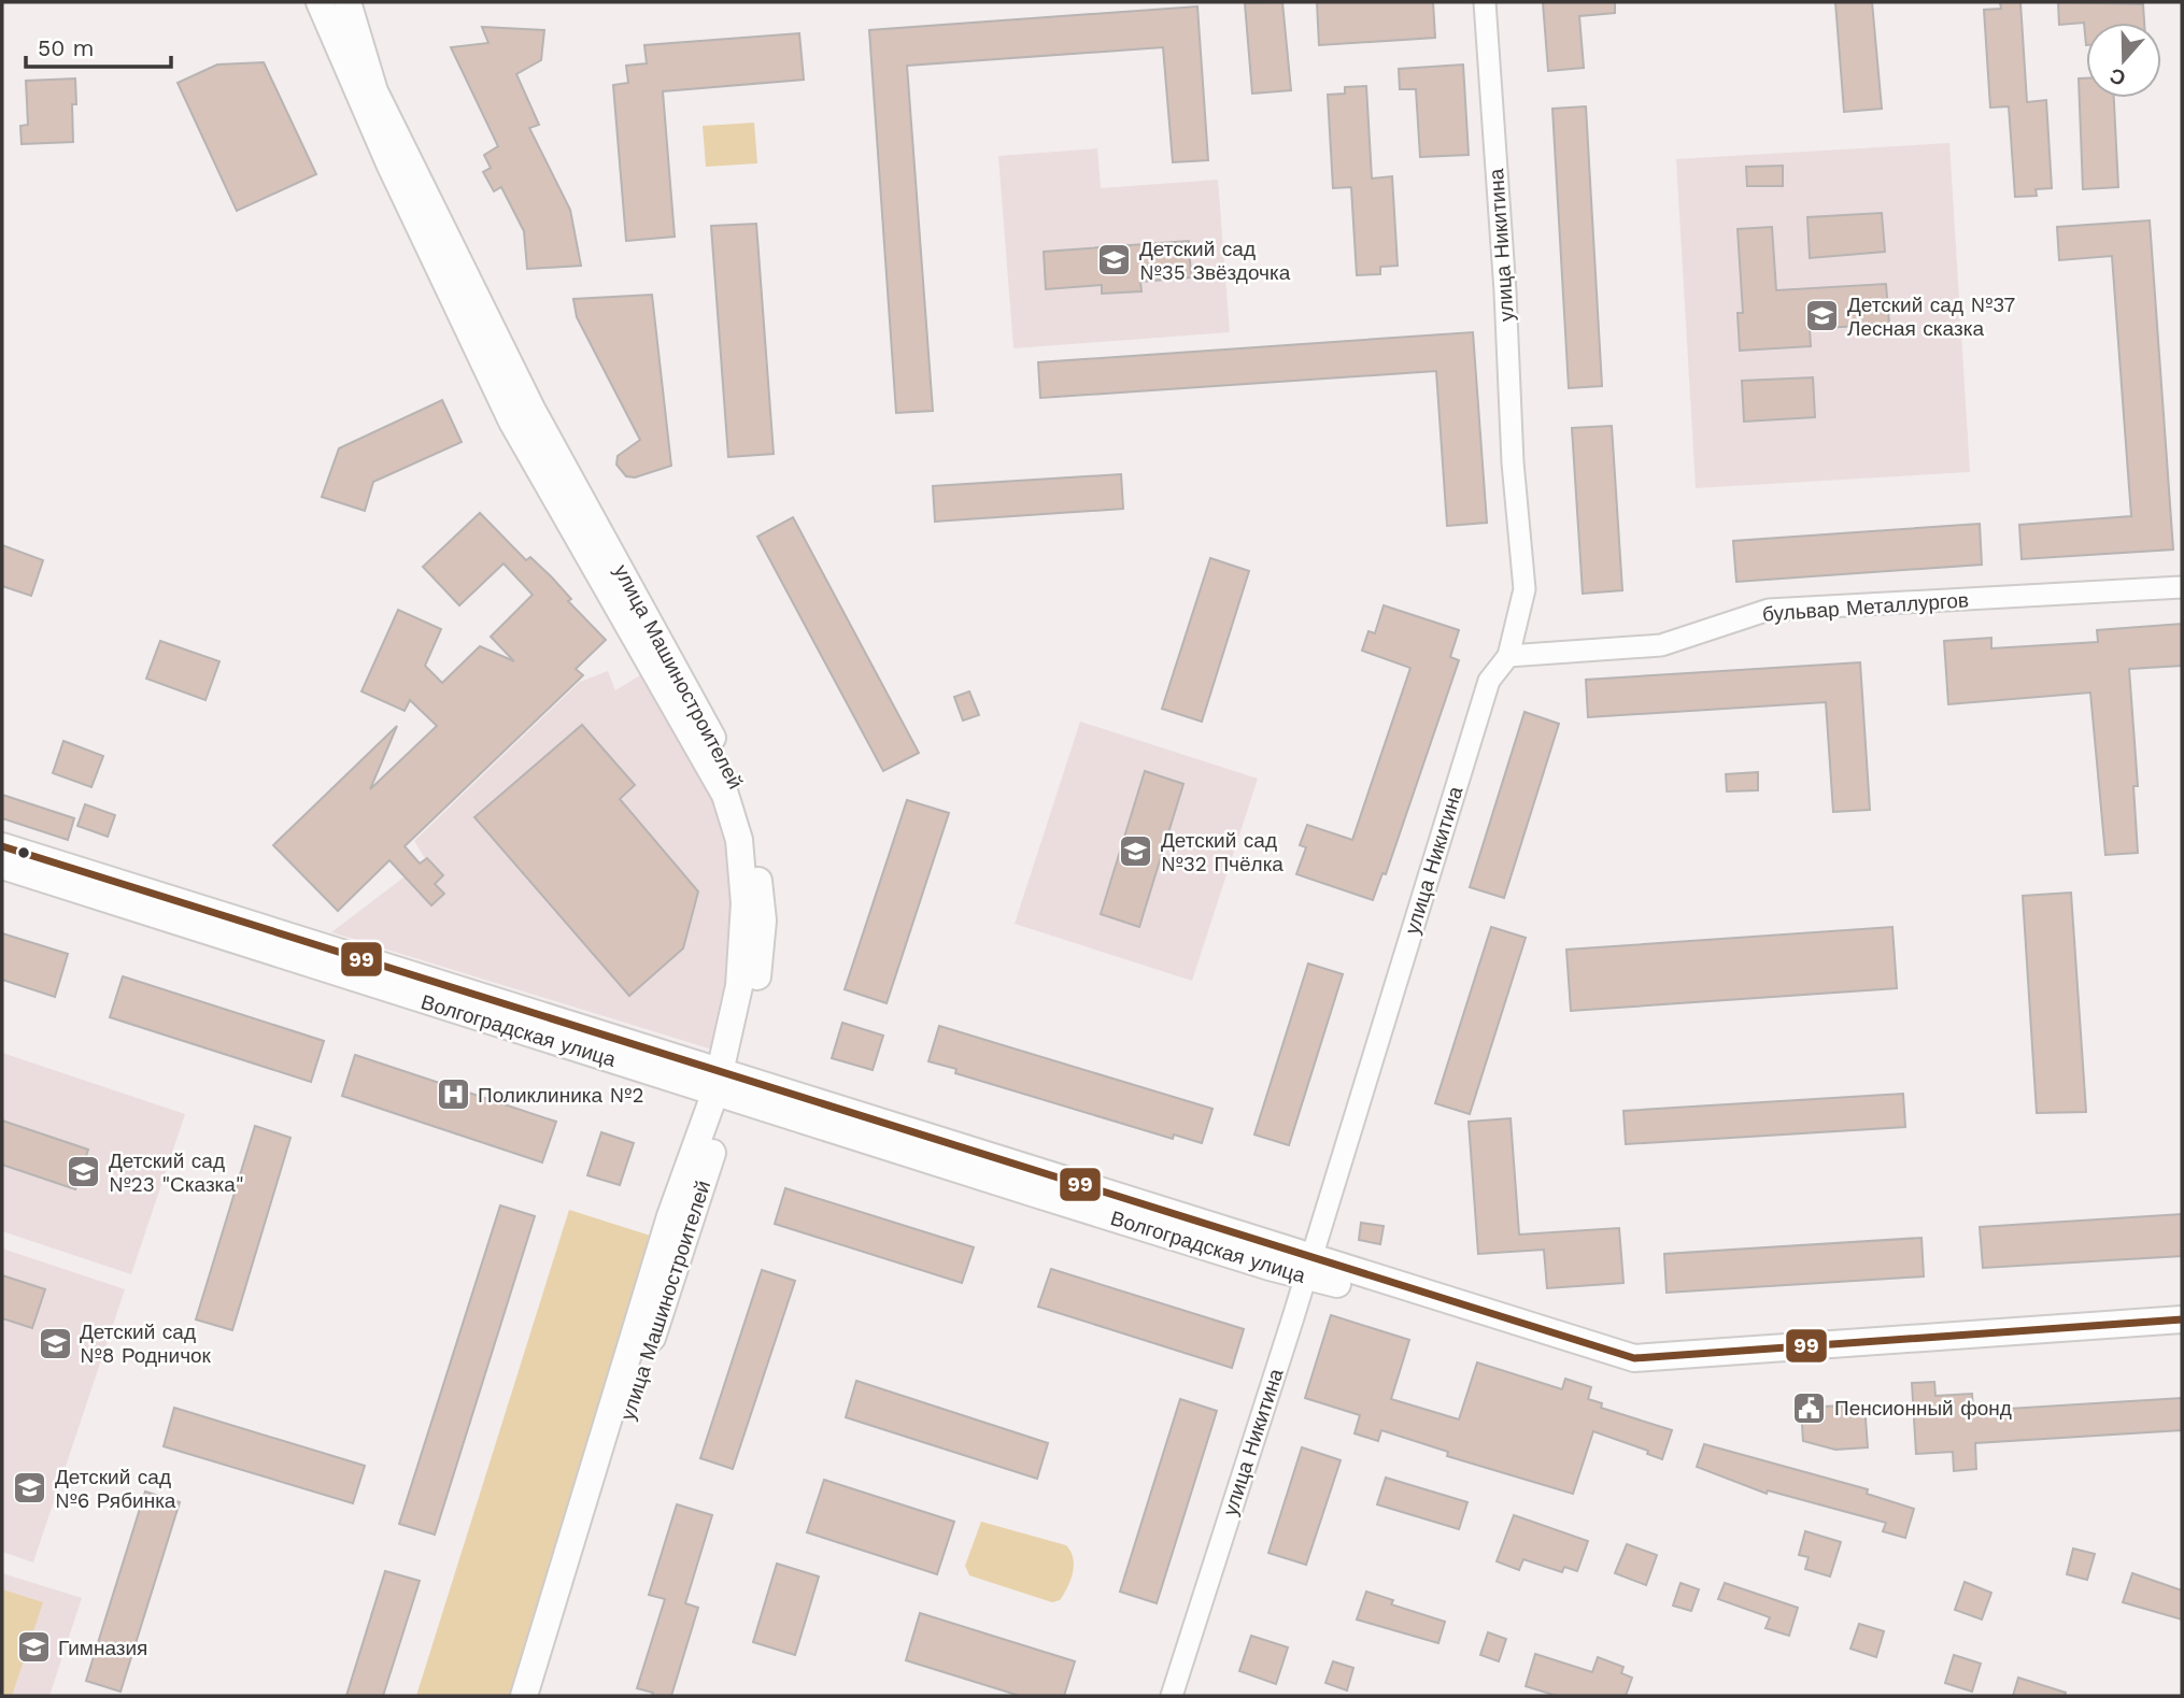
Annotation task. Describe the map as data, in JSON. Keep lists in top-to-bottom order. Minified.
{"streets":{"main road":["улица Машиностроителей","Волгоградская улица"],"street":["улица Никитина","бульвар Металлургов"]},"crossings":[["улица Никитина","бульвар Металлургов"],["улица Никитина","Волгоградская улица"],["улица Машиностроителей","Волгоградская улица"]],"places":{"school or university":["Детский сад №35 Звёздочка","Детский сад №37 Лесная сказка","Детский сад №32 Пчёлка","Детский сад №23 \"Сказка\"","Детский сад №8 Родничок","Детский сад №6 Рябинка","Гимназия"],"hospital":["Поликлиника №2"],"public building":["Пенсионный фонд"]},"lines":["transit line 99"],"scale_bar":"50 m","north":"bottom"}
